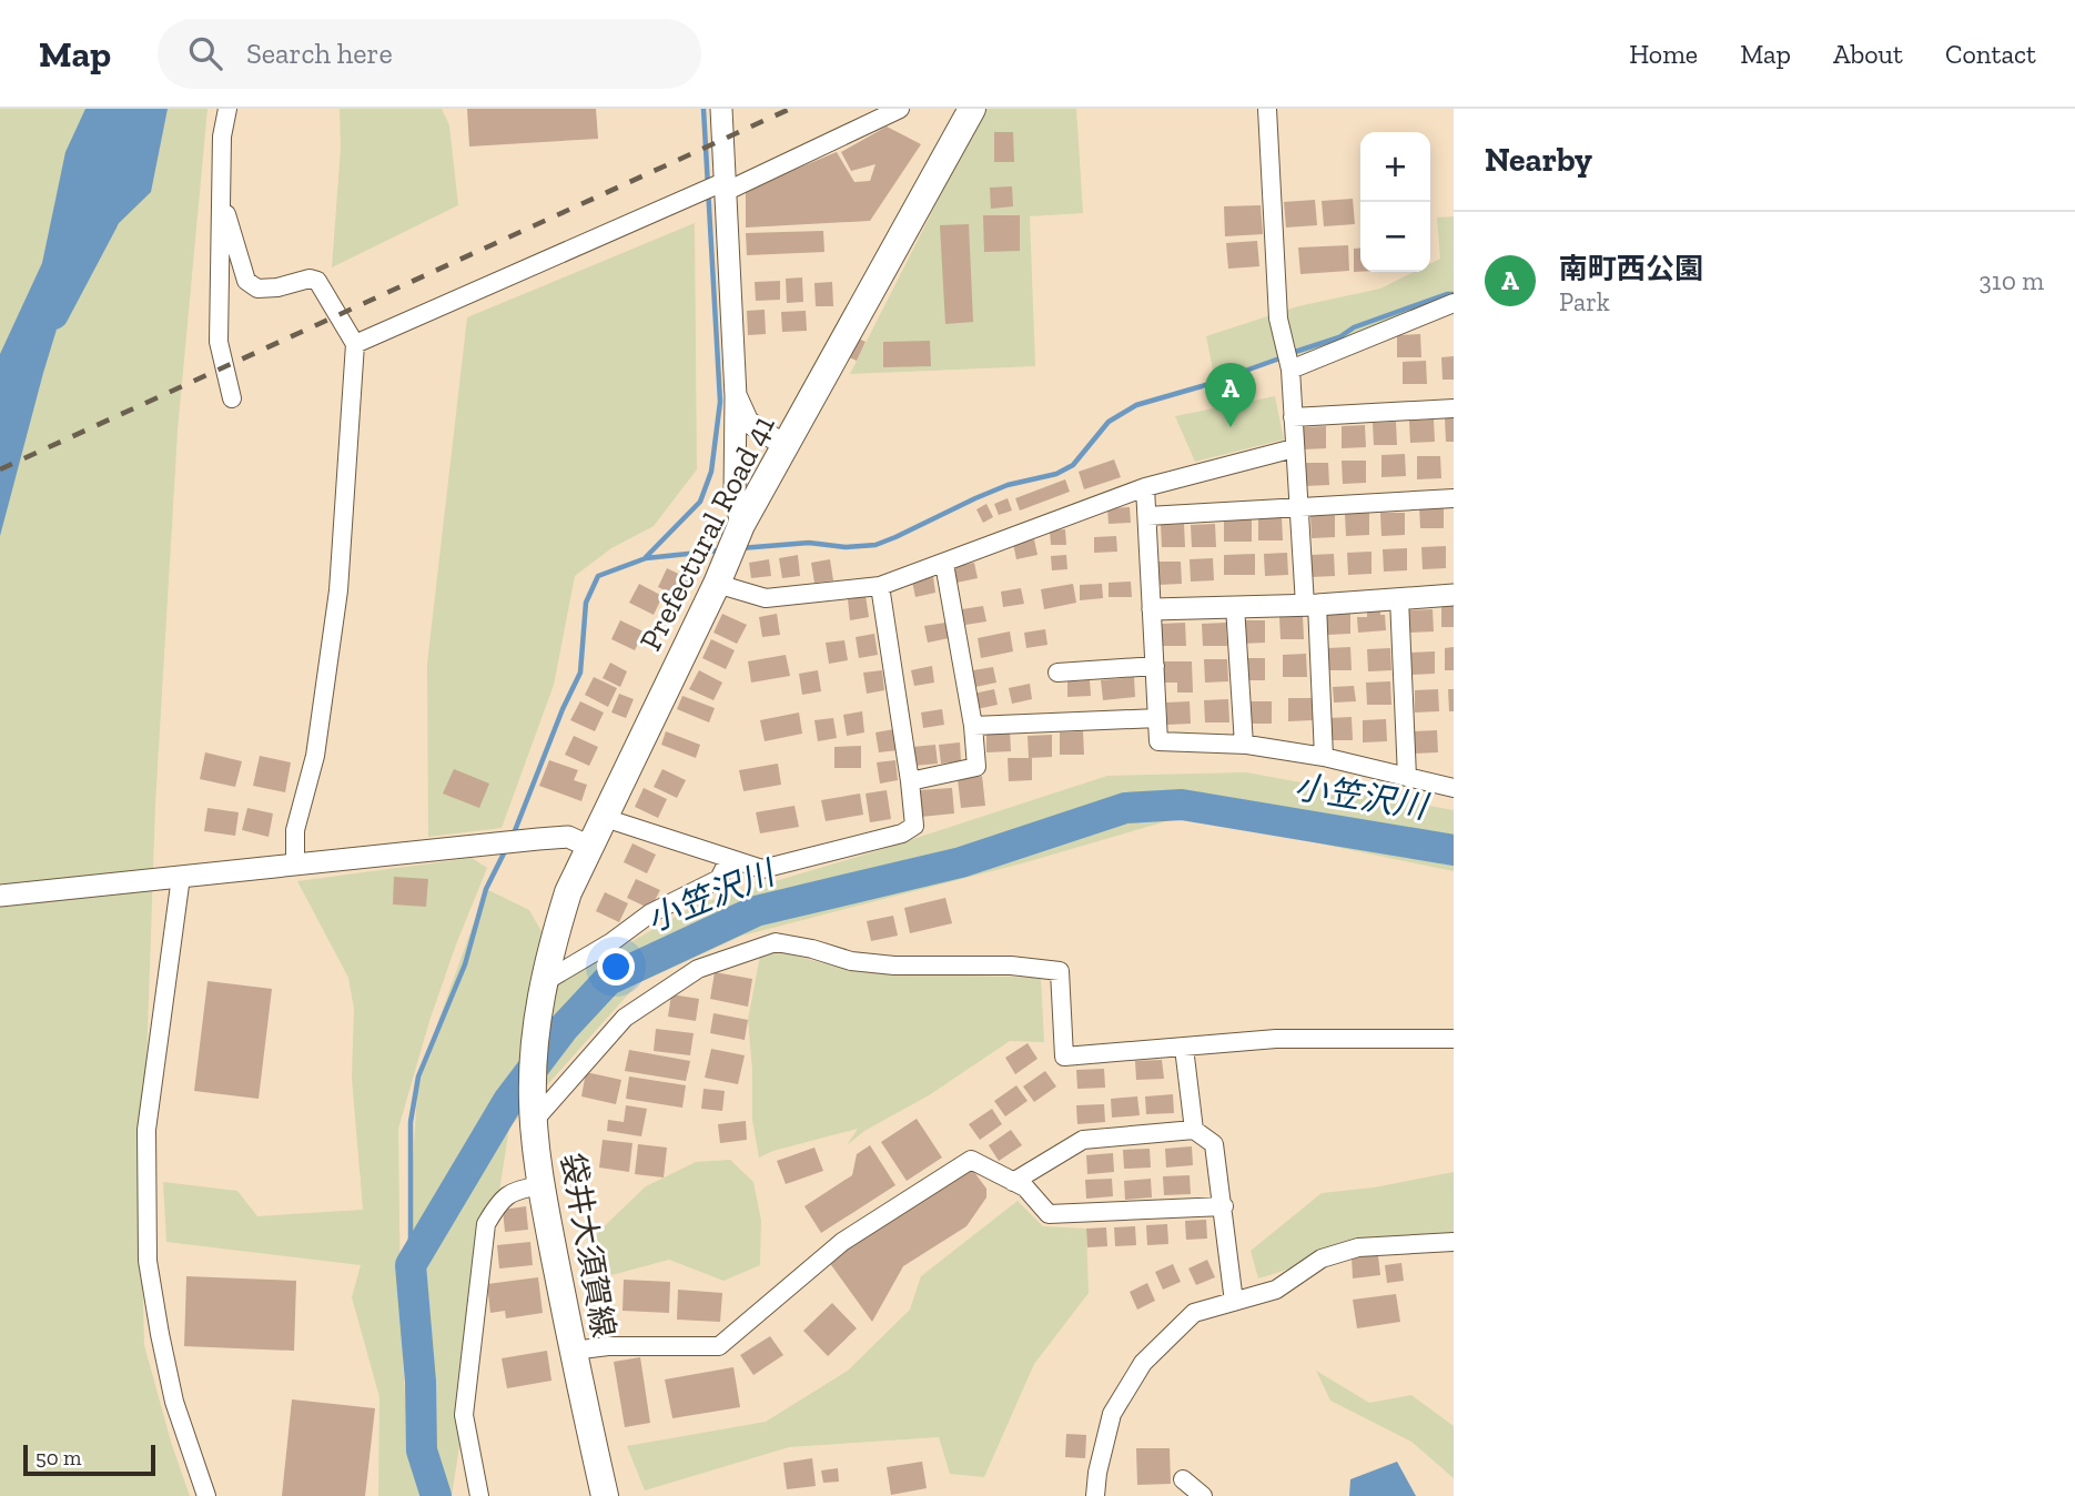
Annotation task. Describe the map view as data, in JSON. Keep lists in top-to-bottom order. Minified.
{"streets":{"main road":["Prefectural Road 41","袋井大須賀線"]},"crossings":[["Prefectural Road 41","袋井大須賀線"]],"water":["小笠沢川"],"scale_bar":"50 m","page":{"header":"Map","search":"Search here","nav":["Home","Map","About","Contact"],"heading":"Nearby","map_buttons":["+","−"],"list":[{"mark":"A","name":"南町西公園","note":"Park","value":"310 m"}],"pins":"A","scale":"50 m"}}
